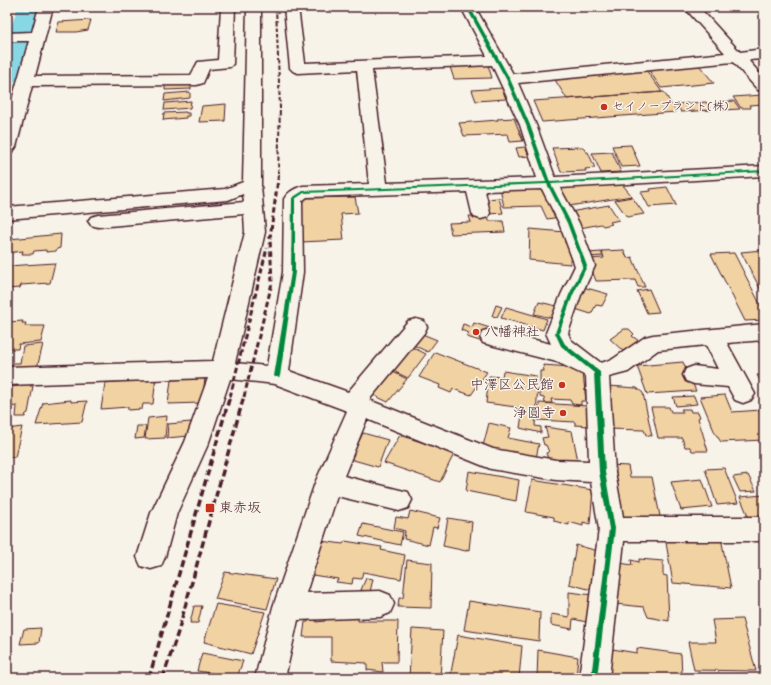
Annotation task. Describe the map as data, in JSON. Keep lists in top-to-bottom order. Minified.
{"places":{"other":["セイノープラント(株)","八幡神社","中澤区公民館","浄圓寺"],"transit":["東赤坂"]}}
